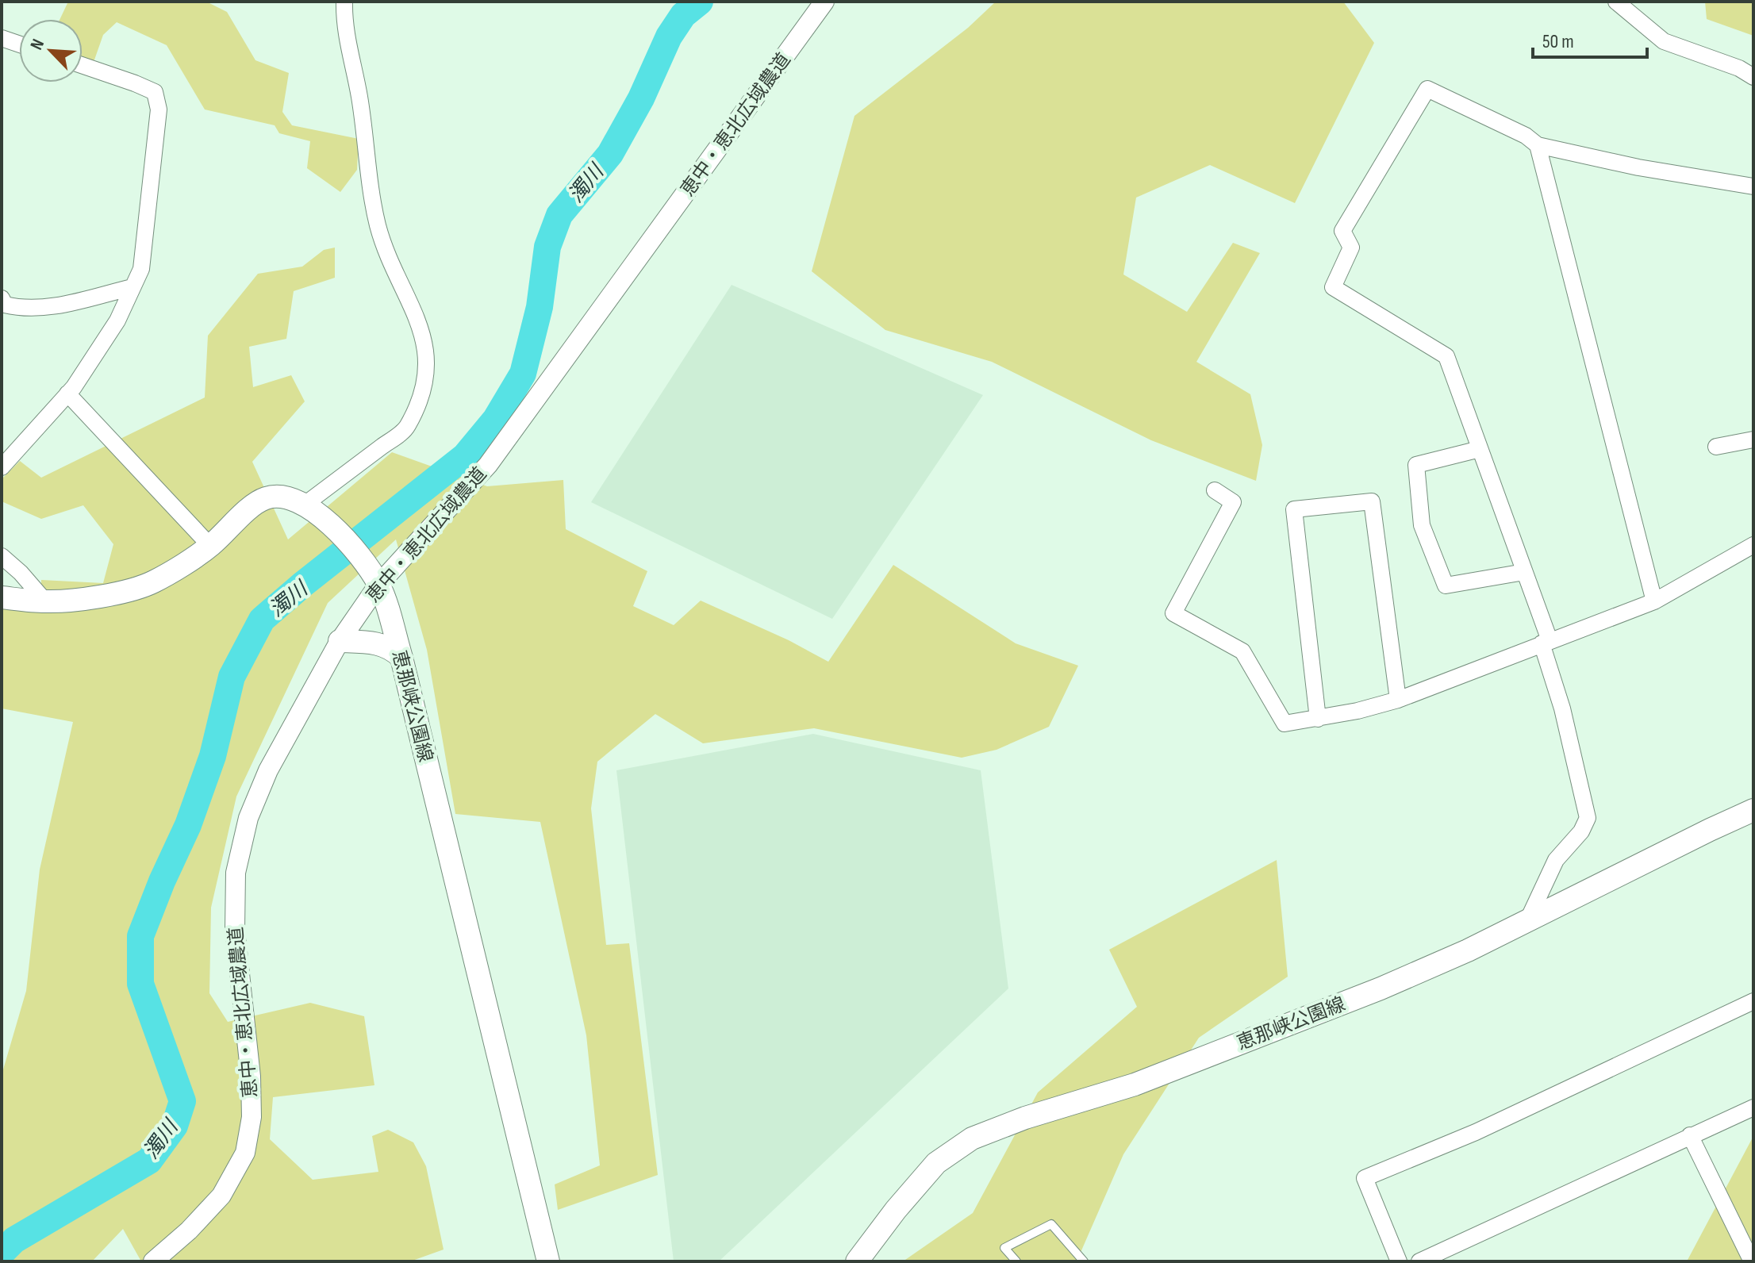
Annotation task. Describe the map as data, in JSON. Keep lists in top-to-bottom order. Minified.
{"streets":{"main road":["恵那峡公園線"],"street":["恵中・恵北広域農道"]},"crossings":[["恵中・恵北広域農道","恵那峡公園線"]],"water":["濁川"],"scale_bar":"50 m","north":"top left"}
